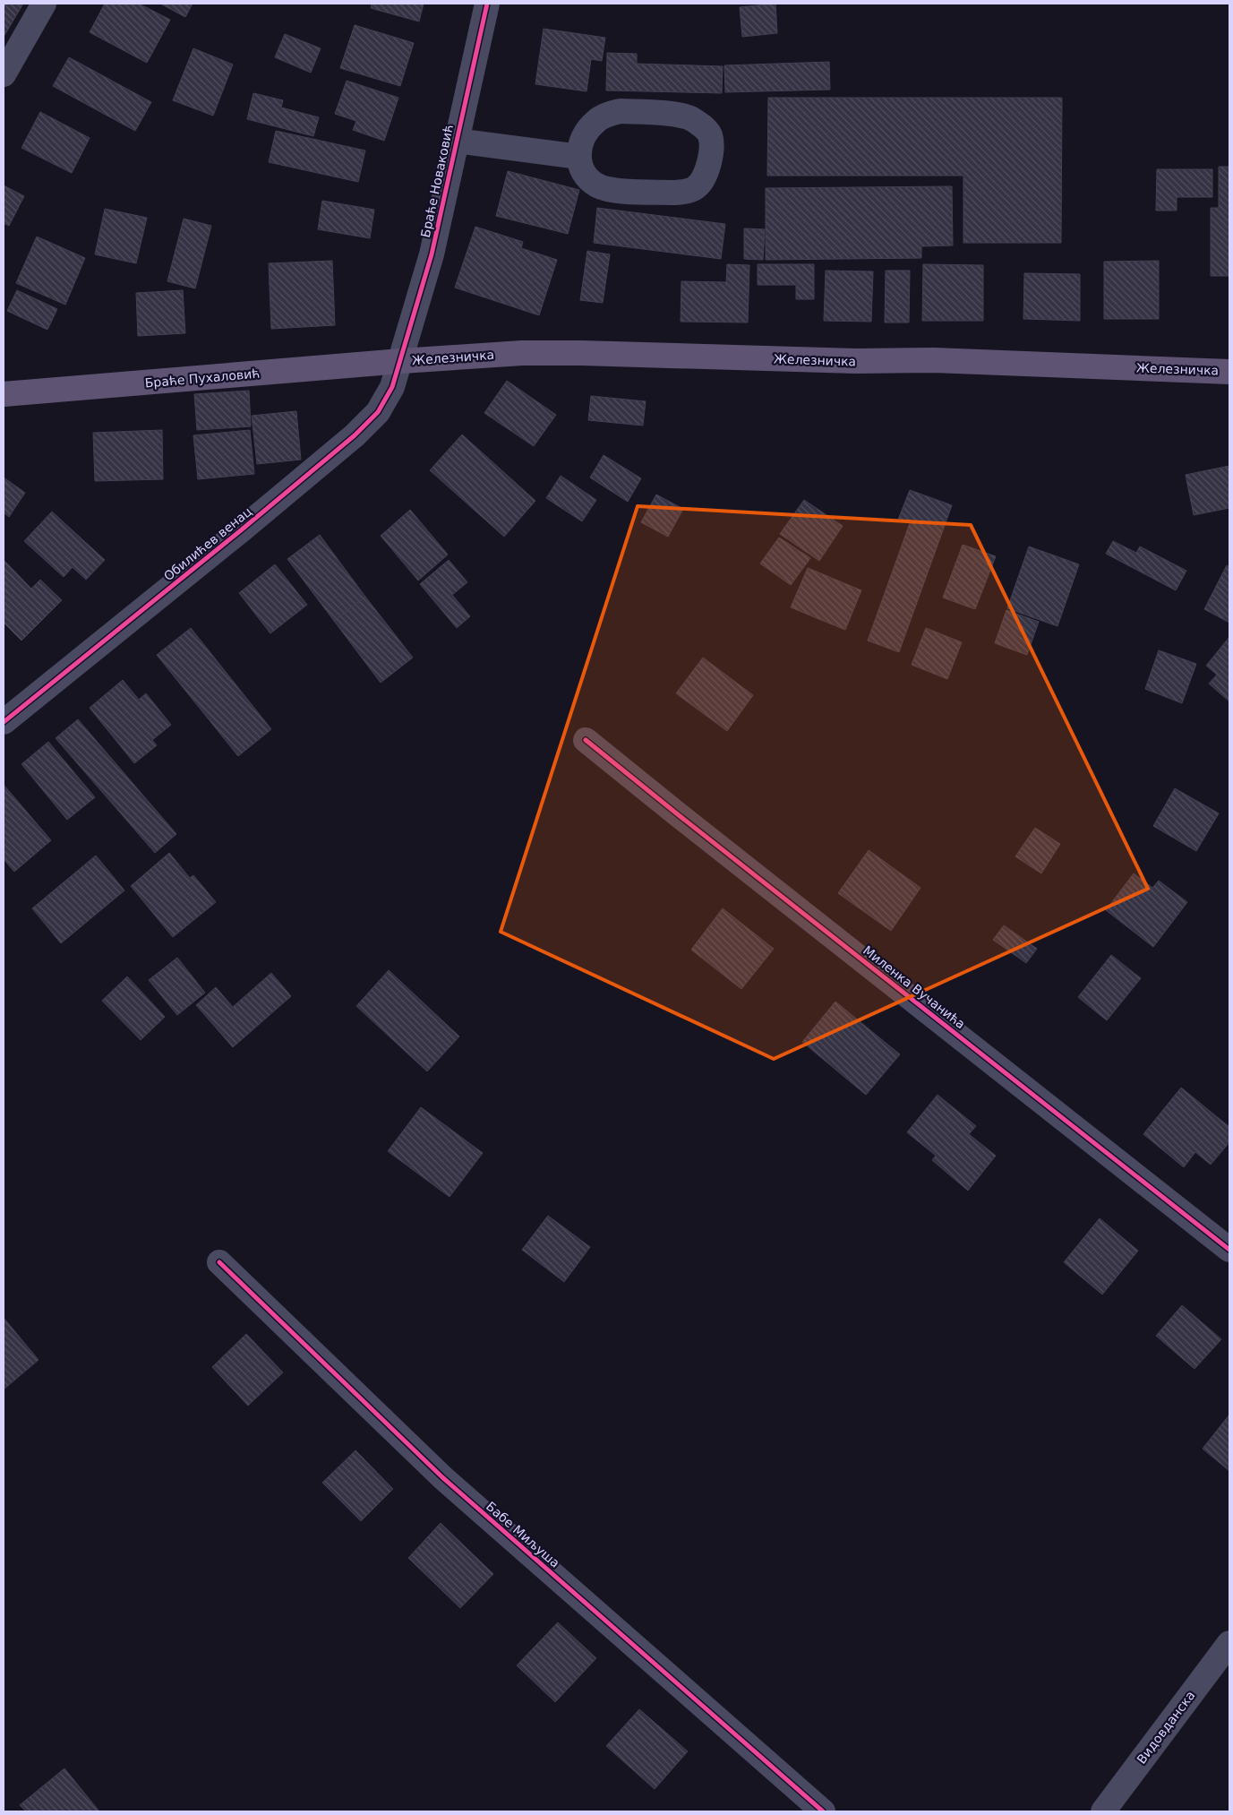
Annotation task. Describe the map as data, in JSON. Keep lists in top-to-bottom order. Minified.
{"streets":{"main road":["Железничка","Браће Пухаловић"],"street":["Браће Новаковић","Обилићев венац","Миленка Вучанића","Бабе Миљуша","Видовданска"]},"crossings":[["Браће Новаковић","Железничка"],["Браће Новаковић","Браће Пухаловић"],["Браће Новаковић","Обилићев венац"],["Железничка","Браће Пухаловић"],["Железничка","Обилићев венац"],["Браће Пухаловић","Обилићев венац"]]}
